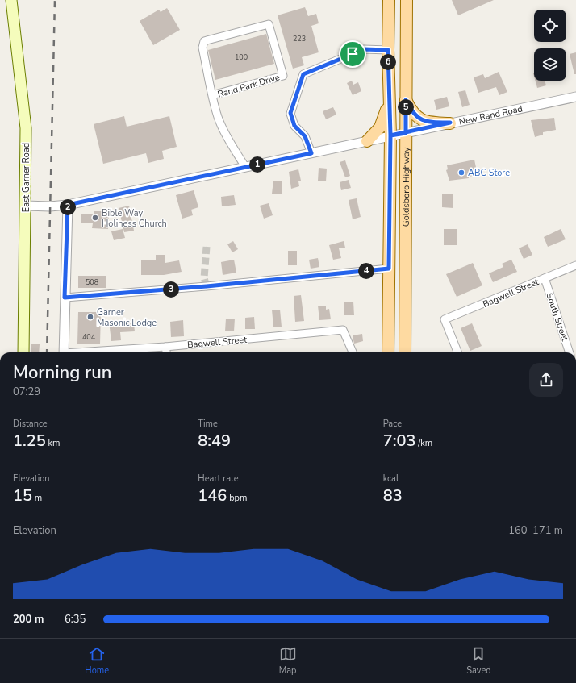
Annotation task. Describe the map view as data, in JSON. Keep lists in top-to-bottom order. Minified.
{"streets":{"main road":["East Garner Road","Goldsboro Highway"],"street":["Rand Park Drive","New Rand Road","Bagwell Street","South Street"]},"crossings":[["Rand Park Drive","New Rand Road"],["New Rand Road","East Garner Road"],["New Rand Road","Goldsboro Highway"],["Bagwell Street","South Street"]],"places":["ABC Store","Bible Way Holiness Church","Garner Masonic Lodge"],"house_numbers":["223","100","508","404"],"page":{"pins":["6","5","1","2","4","3"],"heading":["Morning run","07:29"],"stats":[["Distance","1.25 km"],["Time","8:49"],["Pace","7:03 /km"],["Elevation","15 m"],["Heart rate","146 bpm"],["kcal","83"]],"chart":["Elevation","160–171 m"],"list":[{"name":"200 m","note":"6:35"}],"tabs":["Home","Map","Saved"]}}
